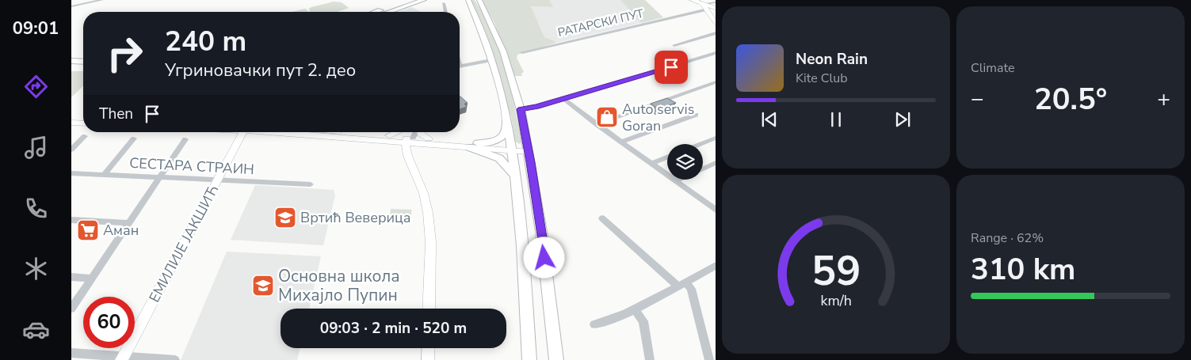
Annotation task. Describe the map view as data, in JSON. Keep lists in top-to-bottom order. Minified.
{"streets":{"main road":["ЕМИЛИЈЕ ЈАКШИЋ"],"street":["РАТАРСКИ ПУТ","СЕСТАРА СТРАИН"]},"crossings":[["СЕСТАРА СТРАИН","ЕМИЛИЈЕ ЈАКШИЋ"]],"places":{"shop":["Auto servis Goran"],"school or university":["Вртић Веверица","Основна школа Михајло Пупин"],"supermarket":["Аман"]},"page":{"tabs":"09:01","tile":["Climate",["Range · 62%","310 km"]],"turn":["240 m","Угриновачки пут 2. део"],"song":["Neon Rain","Kite Club"],"heat":["−","20.5°","+"],"then":"Then","limit":"60","trip":"09:03 · 2 min · 520 m","gauge":["59","km/h"]}}
